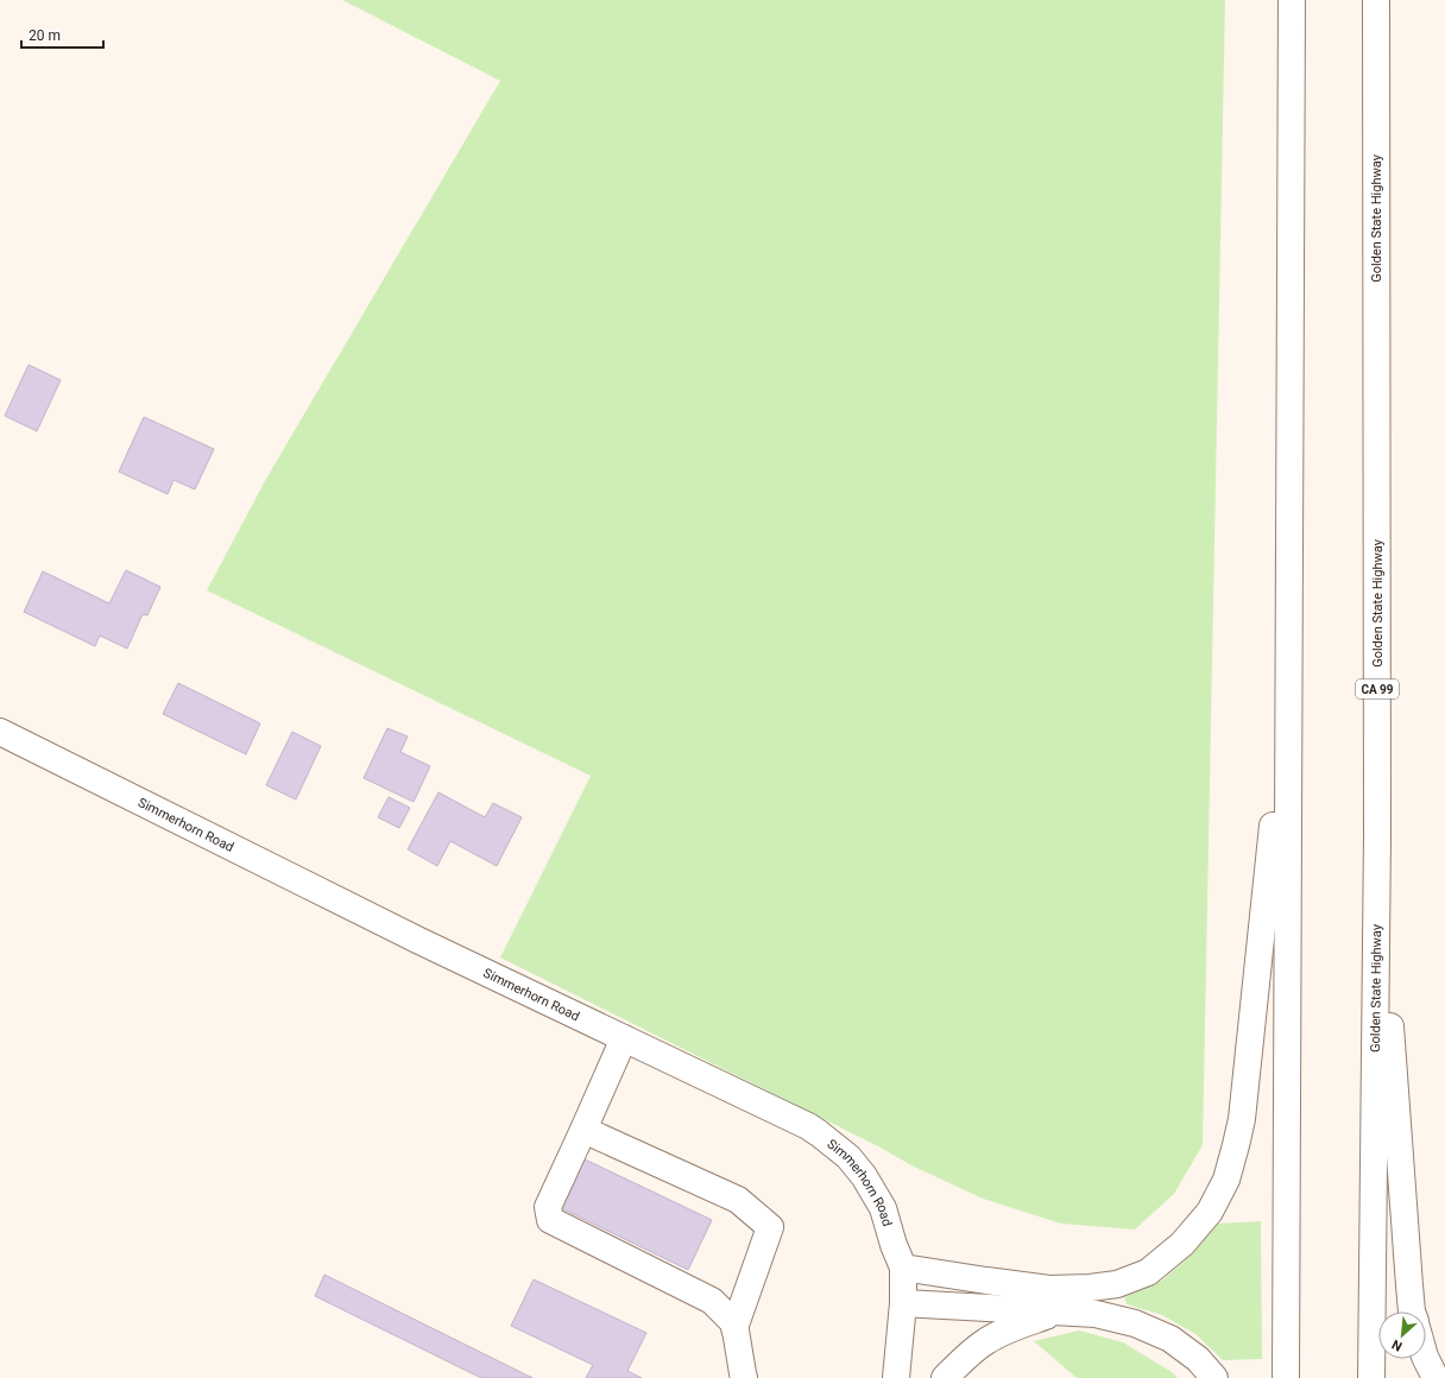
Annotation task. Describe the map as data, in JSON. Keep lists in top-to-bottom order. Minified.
{"streets":{"main road":["Golden State Highway","CA 99","Simmerhorn Road"]},"scale_bar":"20 m","north":"bottom left"}
